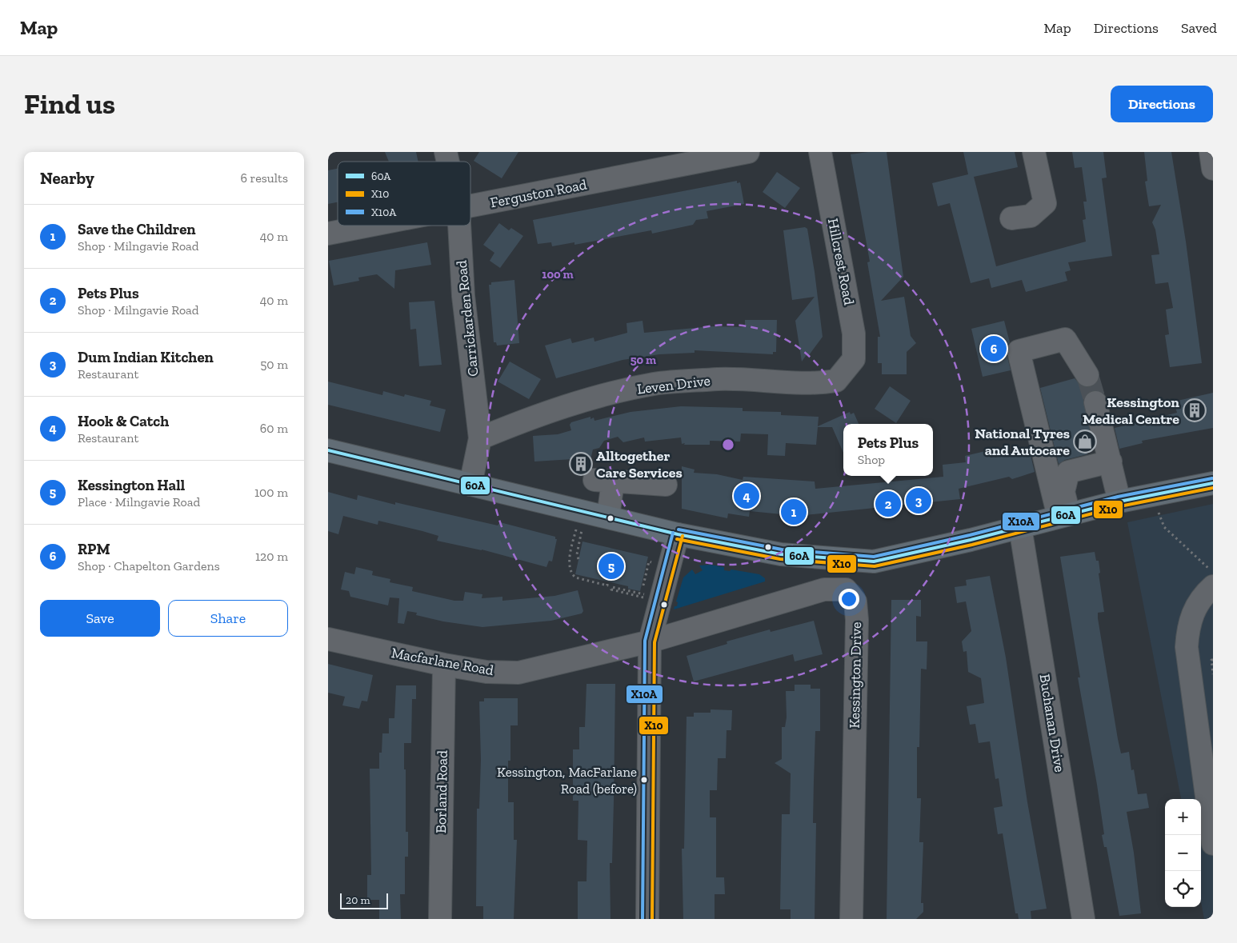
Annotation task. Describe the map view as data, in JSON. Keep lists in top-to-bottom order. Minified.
{"streets":{"street":["Ferguston Road","Hillcrest Road","Carrickarden Road","Leven Drive","Macfarlane Road","Kessington Drive","Buchanan Drive","Borland Road"]},"crossings":[["Hillcrest Road","Leven Drive"],["Carrickarden Road","Leven Drive"],["Macfarlane Road","Kessington Drive"],["Macfarlane Road","Borland Road"]],"places":{"building":["Kessington Medical Centre","Alltogether Care Services"],"shop":["National Tyres and Autocare"],"other":["Kessington, MacFarlane Road (before)"]},"lines":["transit line 60A","transit line X10A","transit line X10"],"legend":["60A","X10","X10A"],"scale_bar":"20 m","page":{"header":"Map","nav":["Map","Directions","Saved"],"buttons":["Directions",["Save","Share"]],"title":"Find us","heading":["Nearby","6 results"],"list":[{"mark":"1","name":"Save the Children","note":"Shop · Milngavie Road","value":"40 m"},{"mark":"2","name":"Pets Plus","note":"Shop · Milngavie Road","value":"40 m"},{"mark":"3","name":"Dum Indian Kitchen","note":"Restaurant","value":"50 m"},{"mark":"4","name":"Hook & Catch","note":"Restaurant","value":"60 m"},{"mark":"5","name":"Kessington Hall","note":"Place · Milngavie Road","value":"100 m"},{"mark":"6","name":"RPM","note":"Shop · Chapelton Gardens","value":"120 m"}],"pins":["6","4","3","2","1","5"],"popup":["Pets Plus","Shop"],"map_buttons":["+","−"],"scale":"20 m"},"rings":["100 m","50 m"]}
